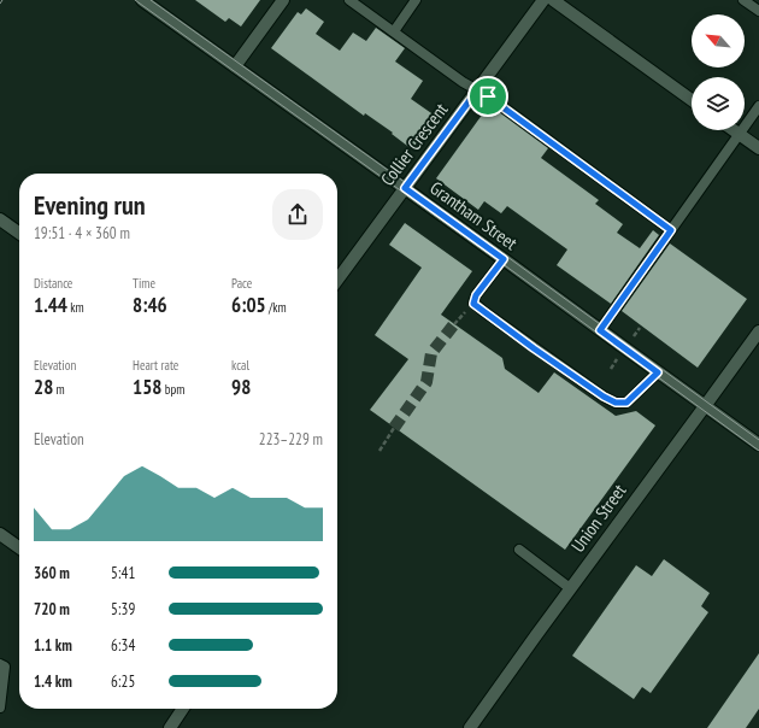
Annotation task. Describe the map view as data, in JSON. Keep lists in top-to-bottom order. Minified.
{"streets":{"street":["Collier Crescent","Grantham Street","Union Street"]},"crossings":[["Collier Crescent","Grantham Street"],["Grantham Street","Union Street"]],"north":"top left","page":{"heading":["Evening run","19:51 · 4 × 360 m"],"stats":[["Distance","1.44 km"],["Time","8:46"],["Pace","6:05 /km"],["Elevation","28 m"],["Heart rate","158 bpm"],["kcal","98"]],"chart":["Elevation","223–229 m"],"list":[{"name":"360 m","note":"5:41"},{"name":"720 m","note":"5:39"},{"name":"1.1 km","note":"6:34"},{"name":"1.4 km","note":"6:25"}]}}
